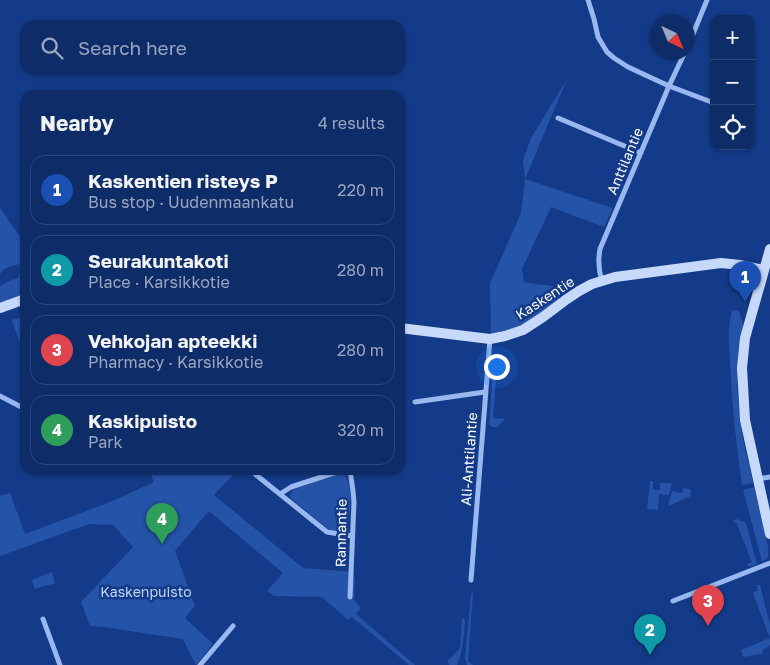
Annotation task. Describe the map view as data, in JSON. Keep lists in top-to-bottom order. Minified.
{"streets":{"street":["Anttilantie","Kaskentie","Ali-Anttilantie","Rannantie"]},"crossings":[["Anttilantie","Kaskentie"],["Kaskentie","Ali-Anttilantie"]],"parks":["Kaskenpuisto"],"north":"bottom right","page":{"map_buttons":["+","−"],"search":"Search here","heading":["Nearby","4 results"],"list":[{"mark":"1","name":"Kaskentien risteys P","note":"Bus stop · Uudenmaankatu","value":"220 m"},{"mark":"2","name":"Seurakuntakoti","note":"Place · Karsikkotie","value":"280 m"},{"mark":"3","name":"Vehkojan apteekki","note":"Pharmacy · Karsikkotie","value":"280 m"},{"mark":"4","name":"Kaskipuisto","note":"Park","value":"320 m"}],"pins":["1","4","3","2"]}}
